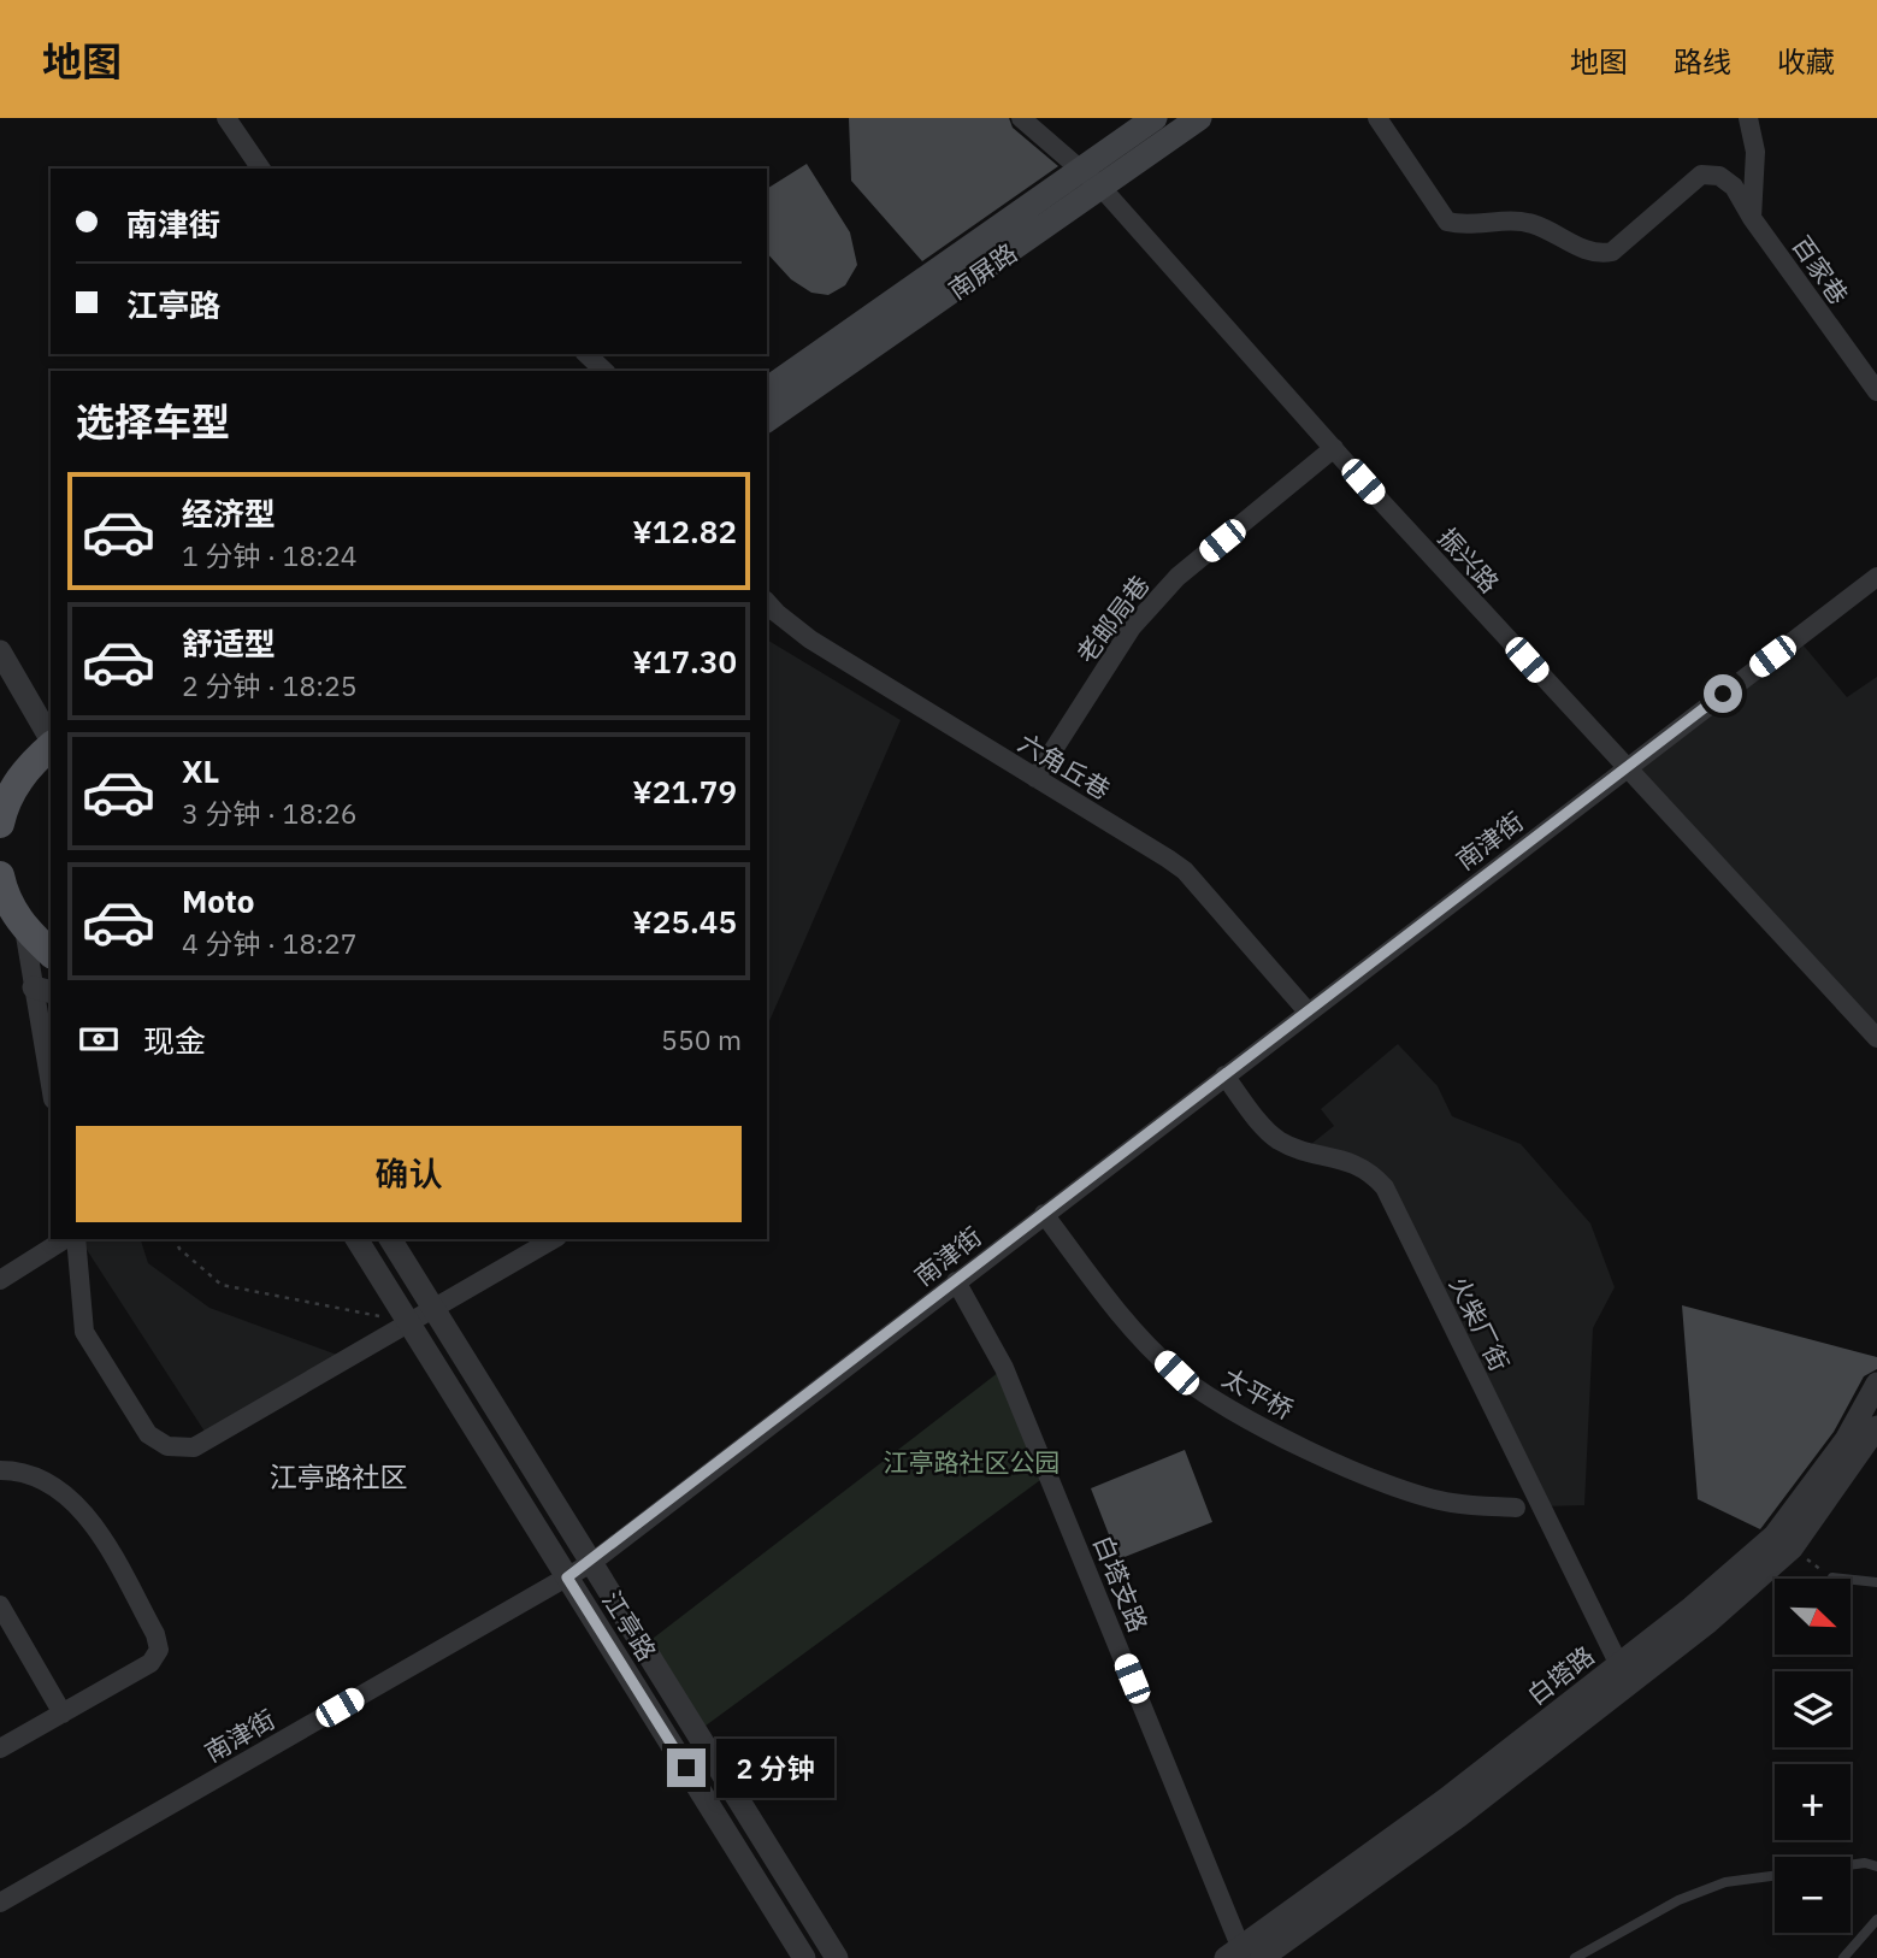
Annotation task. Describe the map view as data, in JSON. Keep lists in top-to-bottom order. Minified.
{"streets":{"main road":["南屏路"],"street":["百家巷","振兴路","老邮局巷","六角丘巷","南津街","火柴厂街","太平桥","白塔支路","江亭路","白塔路"]},"crossings":[["南屏路","振兴路"],["振兴路","老邮局巷"],["振兴路","南津街"],["老邮局巷","六角丘巷"],["六角丘巷","南津街"],["南津街","火柴厂街"],["南津街","太平桥"],["南津街","白塔支路"],["南津街","江亭路"],["火柴厂街","白塔路"],["白塔支路","白塔路"]],"districts":["江亭路社区"],"parks":["江亭路社区公园"],"north":"bottom right","page":{"header":"地图","nav":["地图","路线","收藏"],"banner":["南津街","江亭路"],"heading":"选择车型","list":[{"name":"经济型","note":"1 分钟 · 18:24","value":"¥12.82"},{"name":"舒适型","note":"2 分钟 · 18:25","value":"¥17.30"},{"name":"XL","note":"3 分钟 · 18:26","value":"¥21.79"},{"name":"Moto","note":"4 分钟 · 18:27","value":"¥25.45"}],"pay":["现金","550 m"],"buttons":"确认","map_buttons":["+","−"],"bubble":"2 分钟"}}
